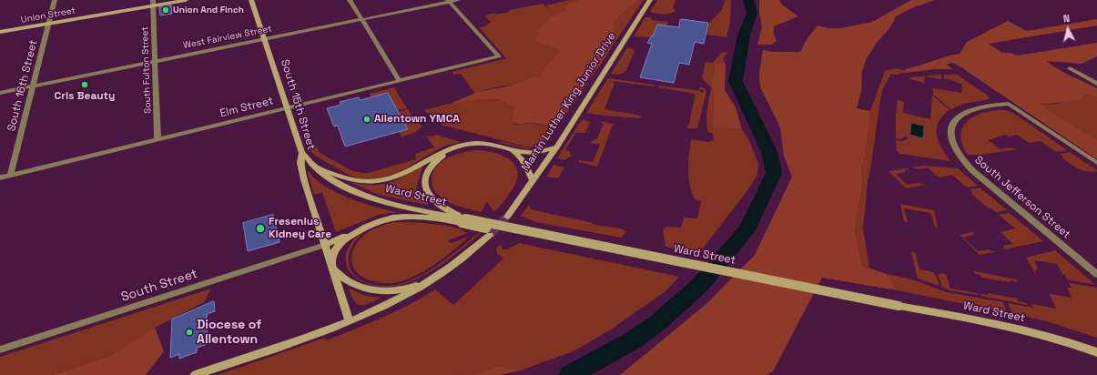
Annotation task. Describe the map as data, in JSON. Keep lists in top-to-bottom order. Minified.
{"streets":{"main road":["Union Street","Martin Luther King Junior Drive","South 15th Street","Ward Street"],"street":["West Fairview Street","South Fulton Street","South 16th Street","Elm Street","South Jefferson Street","South Street"]},"crossings":[["Union Street","South Fulton Street"],["Union Street","South 16th Street"],["West Fairview Street","South Fulton Street"],["West Fairview Street","South 16th Street"],["West Fairview Street","South 15th Street"],["West Fairview Street","Elm Street"],["South Fulton Street","Elm Street"],["South 16th Street","Elm Street"],["South 15th Street","Elm Street"],["South 15th Street","Ward Street"],["South 15th Street","South Street"]],"places":["Union And Finch","Cris Beauty","Allentown YMCA","Fresenius Kidney Care","Diocese of Allentown"],"north":"top"}
